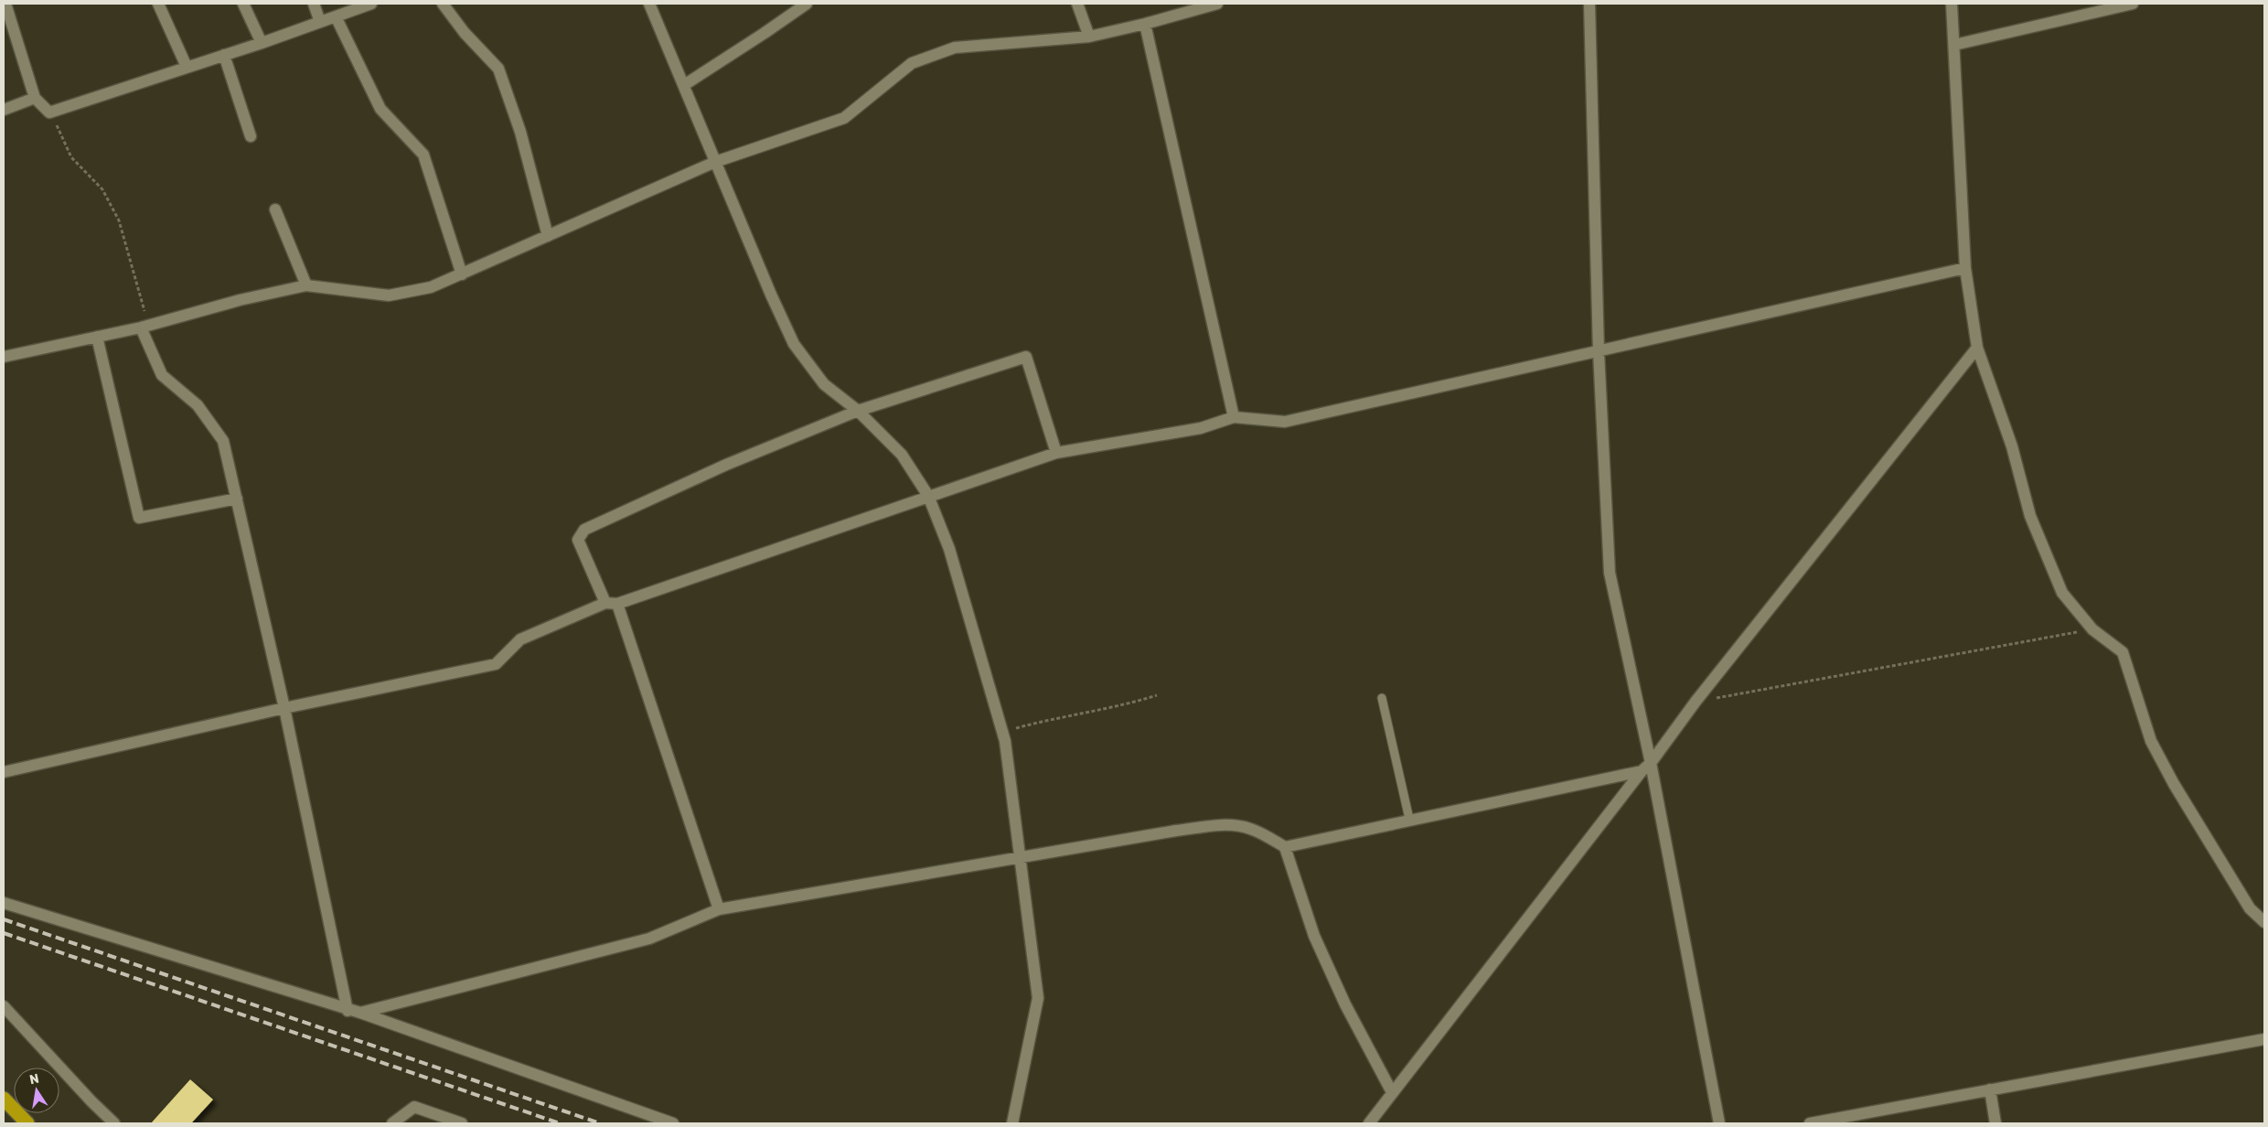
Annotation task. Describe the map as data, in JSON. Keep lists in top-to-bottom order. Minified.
{"north":"top"}
